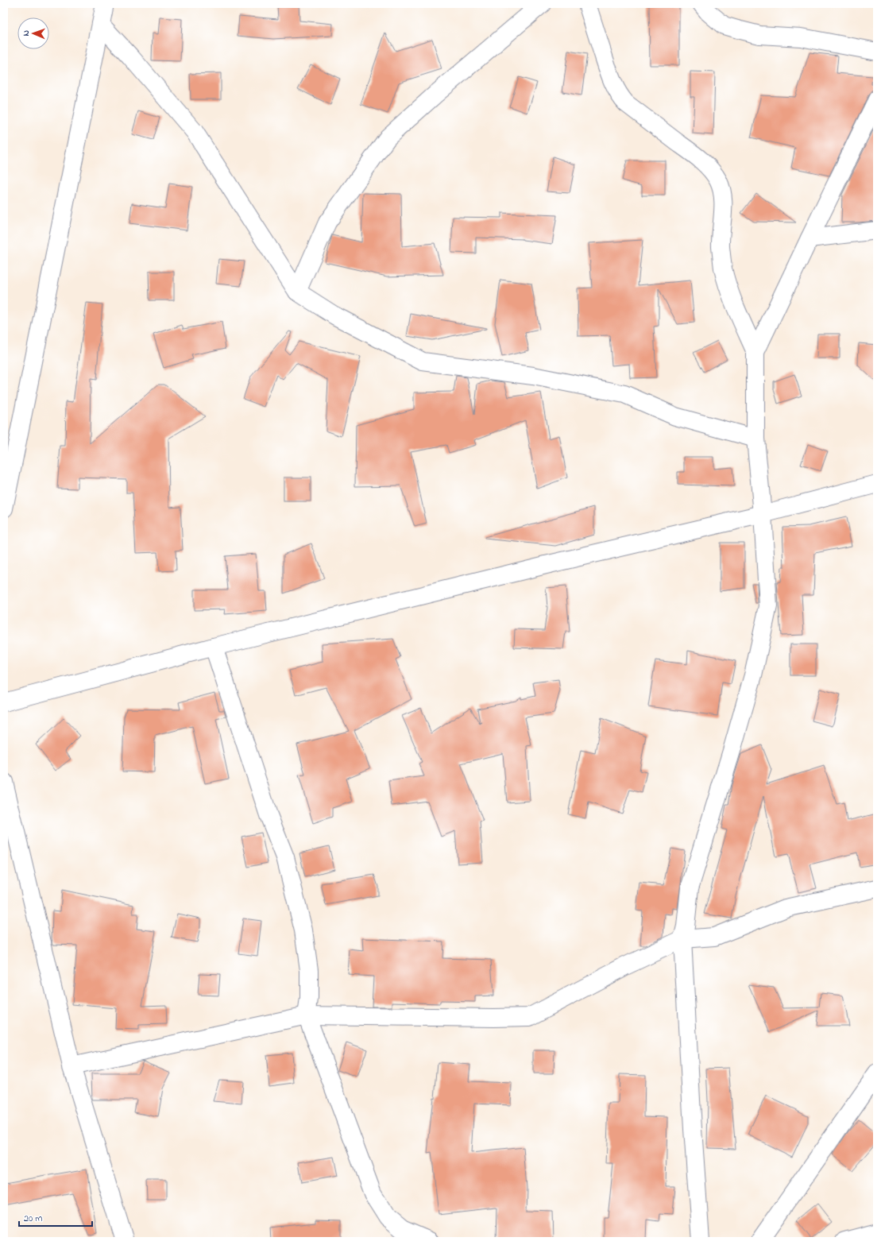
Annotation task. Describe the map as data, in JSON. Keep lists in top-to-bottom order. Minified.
{"scale_bar":"20 m","north":"left"}
